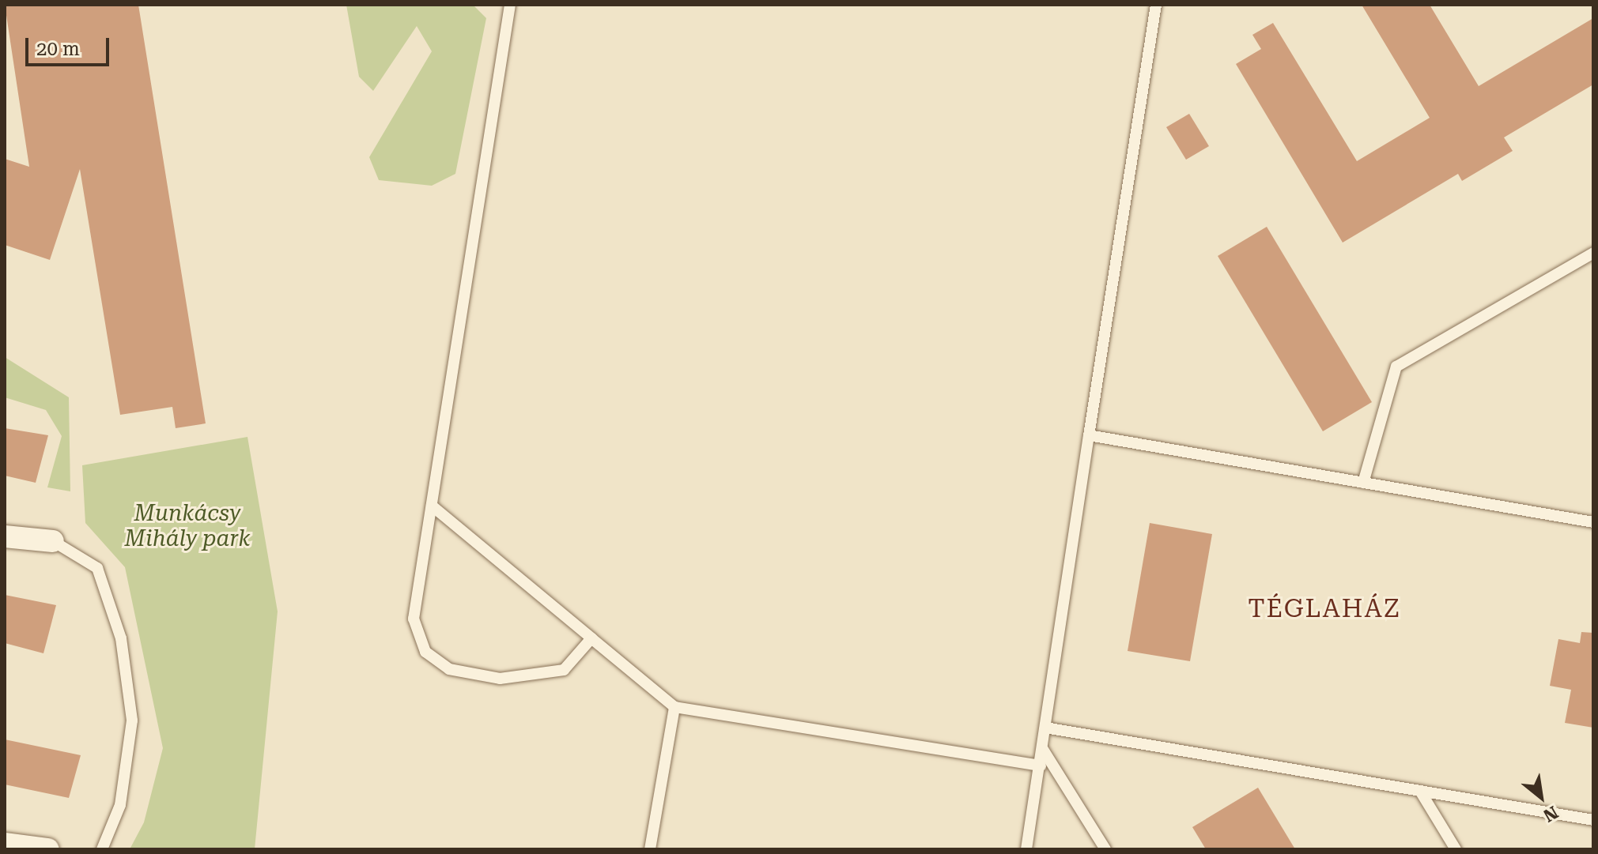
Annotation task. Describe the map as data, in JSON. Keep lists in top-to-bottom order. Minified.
{"districts":["TÉGLAHÁZ"],"parks":["Munkácsy Mihály park"],"scale_bar":"20 m","north":"bottom right"}
